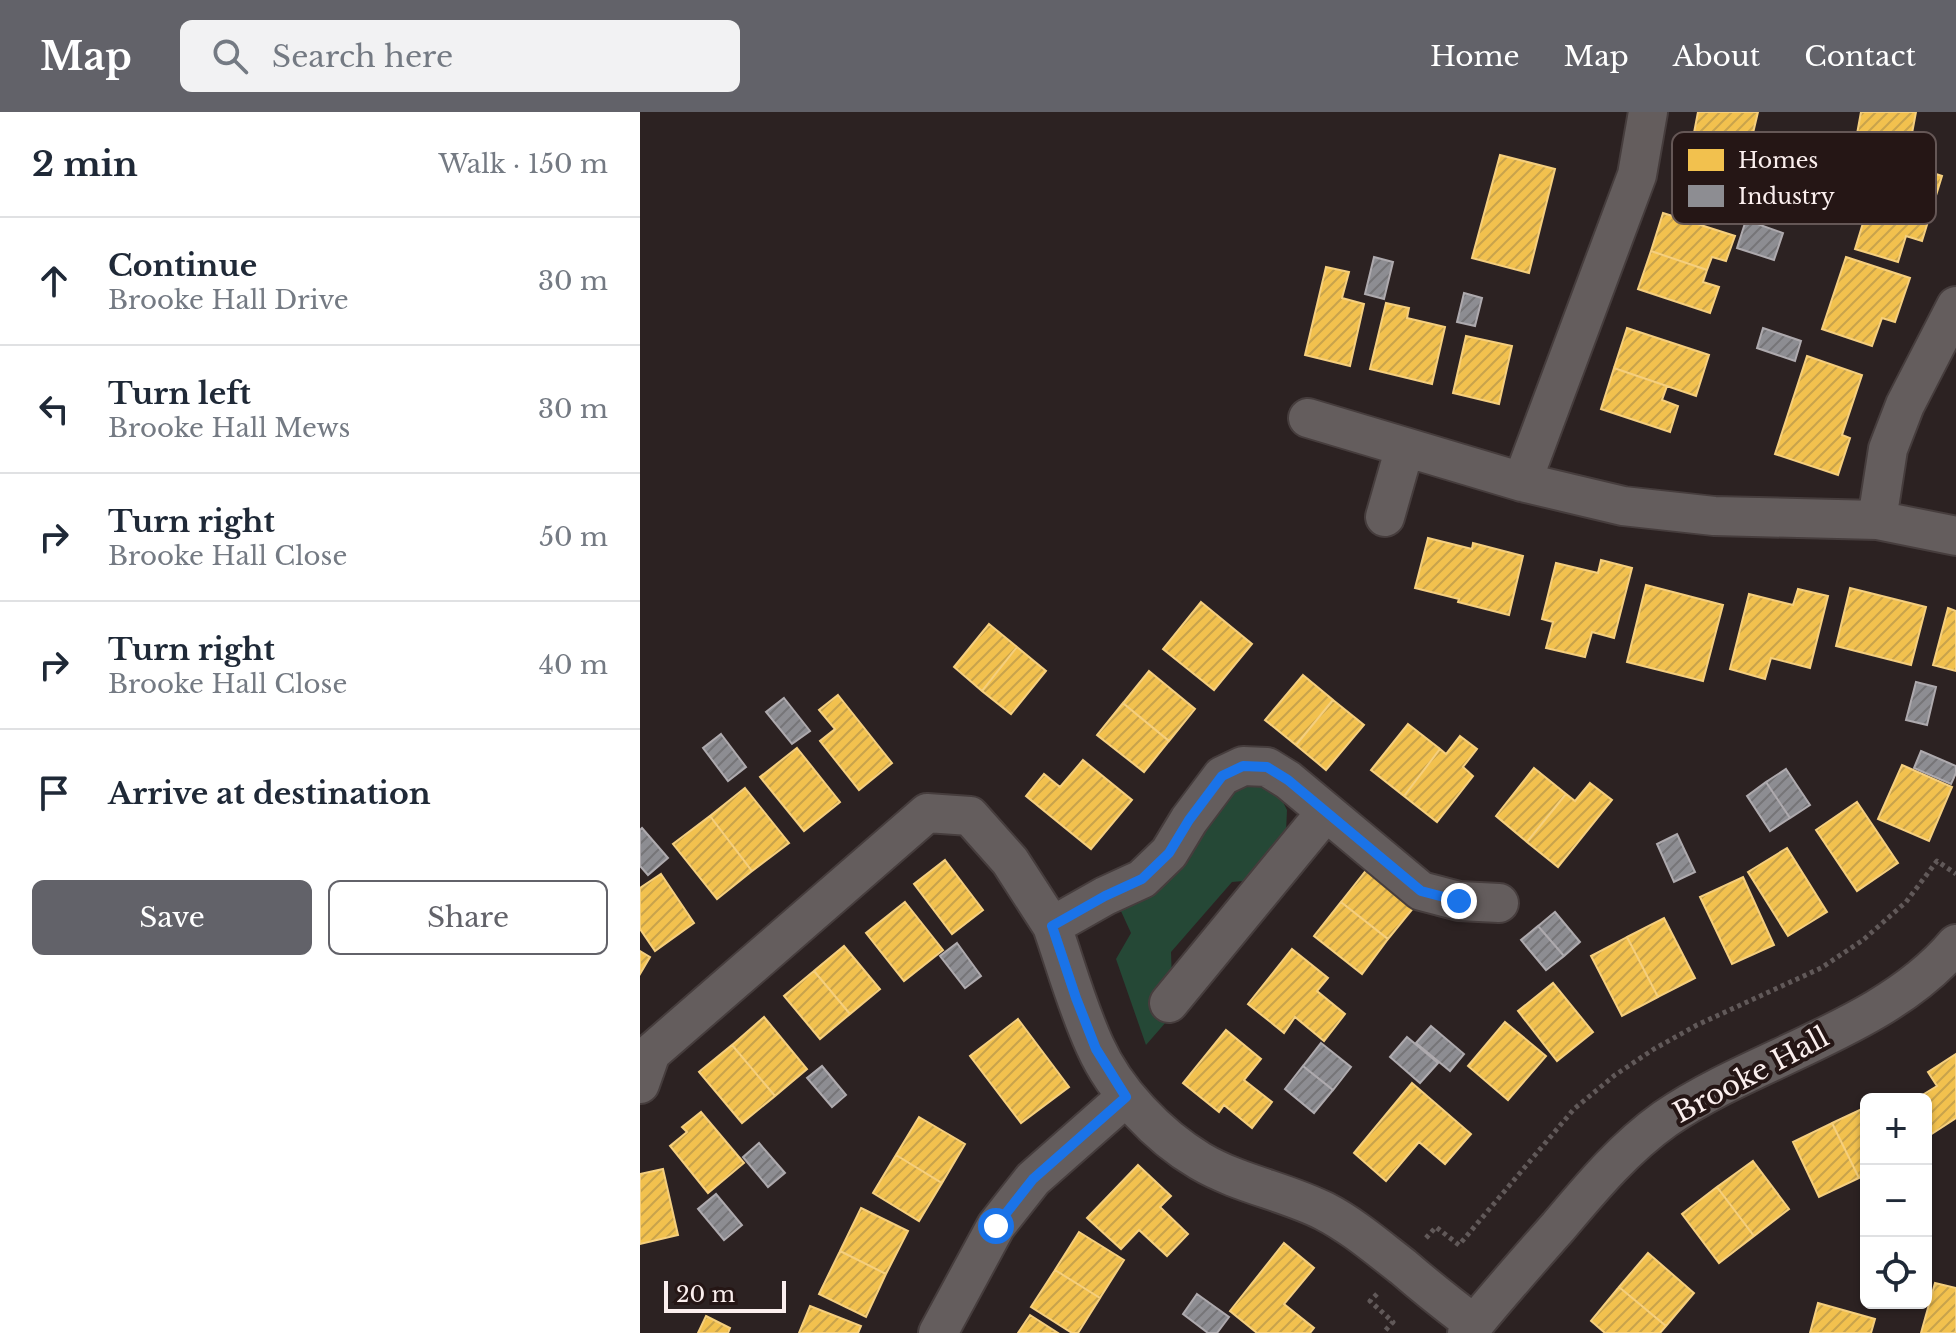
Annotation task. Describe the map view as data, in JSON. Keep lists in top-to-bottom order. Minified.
{"streets":{"street":["Brooke Hall"]},"legend":["Homes","Industry"],"scale_bar":"20 m","page":{"header":"Map","search":"Search here","nav":["Home","Map","About","Contact"],"heading":["2 min","Walk · 150 m"],"list":[["Continue","Brooke Hall Drive","30 m"],["Turn left","Brooke Hall Mews","30 m"],["Turn right","Brooke Hall Close","50 m"],["Turn right","Brooke Hall Close","40 m"],"Arrive at destination"],"buttons":["Save","Share"],"map_buttons":["+","−"],"scale":"20 m"}}
